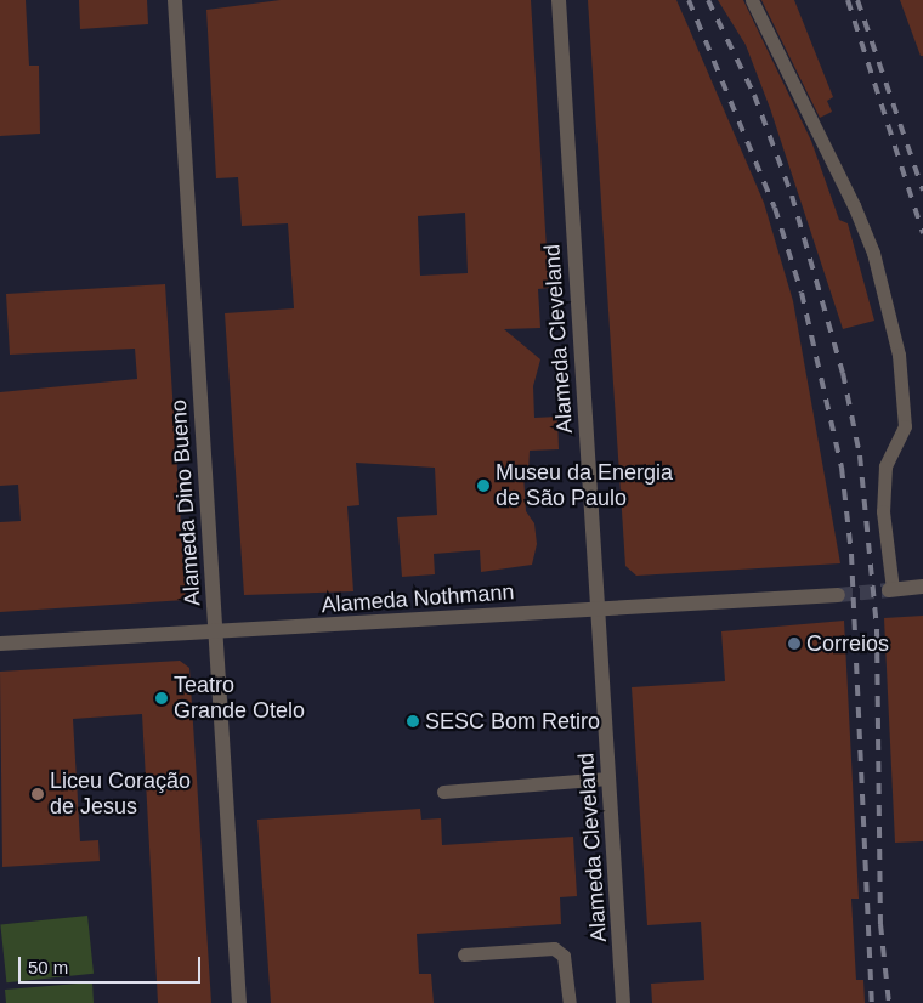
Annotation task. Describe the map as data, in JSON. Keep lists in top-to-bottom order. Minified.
{"streets":{"street":["Alameda Cleveland","Alameda Dino Bueno","Alameda Nothmann"]},"crossings":[["Alameda Cleveland","Alameda Nothmann"],["Alameda Dino Bueno","Alameda Nothmann"]],"places":["Museu da Energia de São Paulo","Correios","Teatro Grande Otelo","SESC Bom Retiro","Liceu Coração de Jesus"],"scale_bar":"50 m"}
